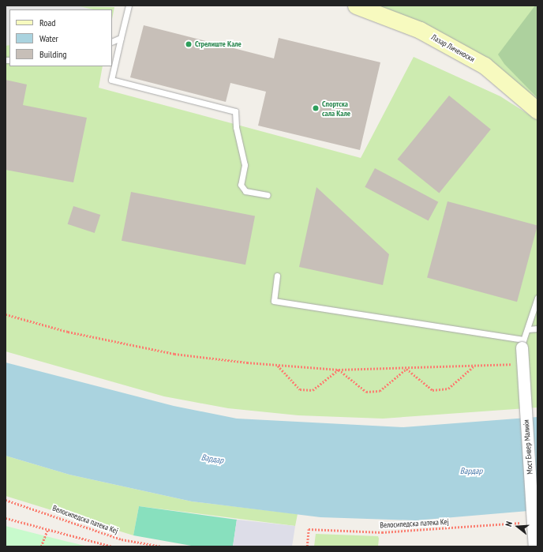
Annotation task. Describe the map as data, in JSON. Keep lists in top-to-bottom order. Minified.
{"streets":{"street":["Лазар Личеноски","Мост Енвер Малиќи"],"path":["Велосипедска патека Кеј"]},"water":["Вардар"],"places":["Стрелиште Кале","Спортска сала Кале"],"legend":["Road","Water","Building"],"north":"left"}
